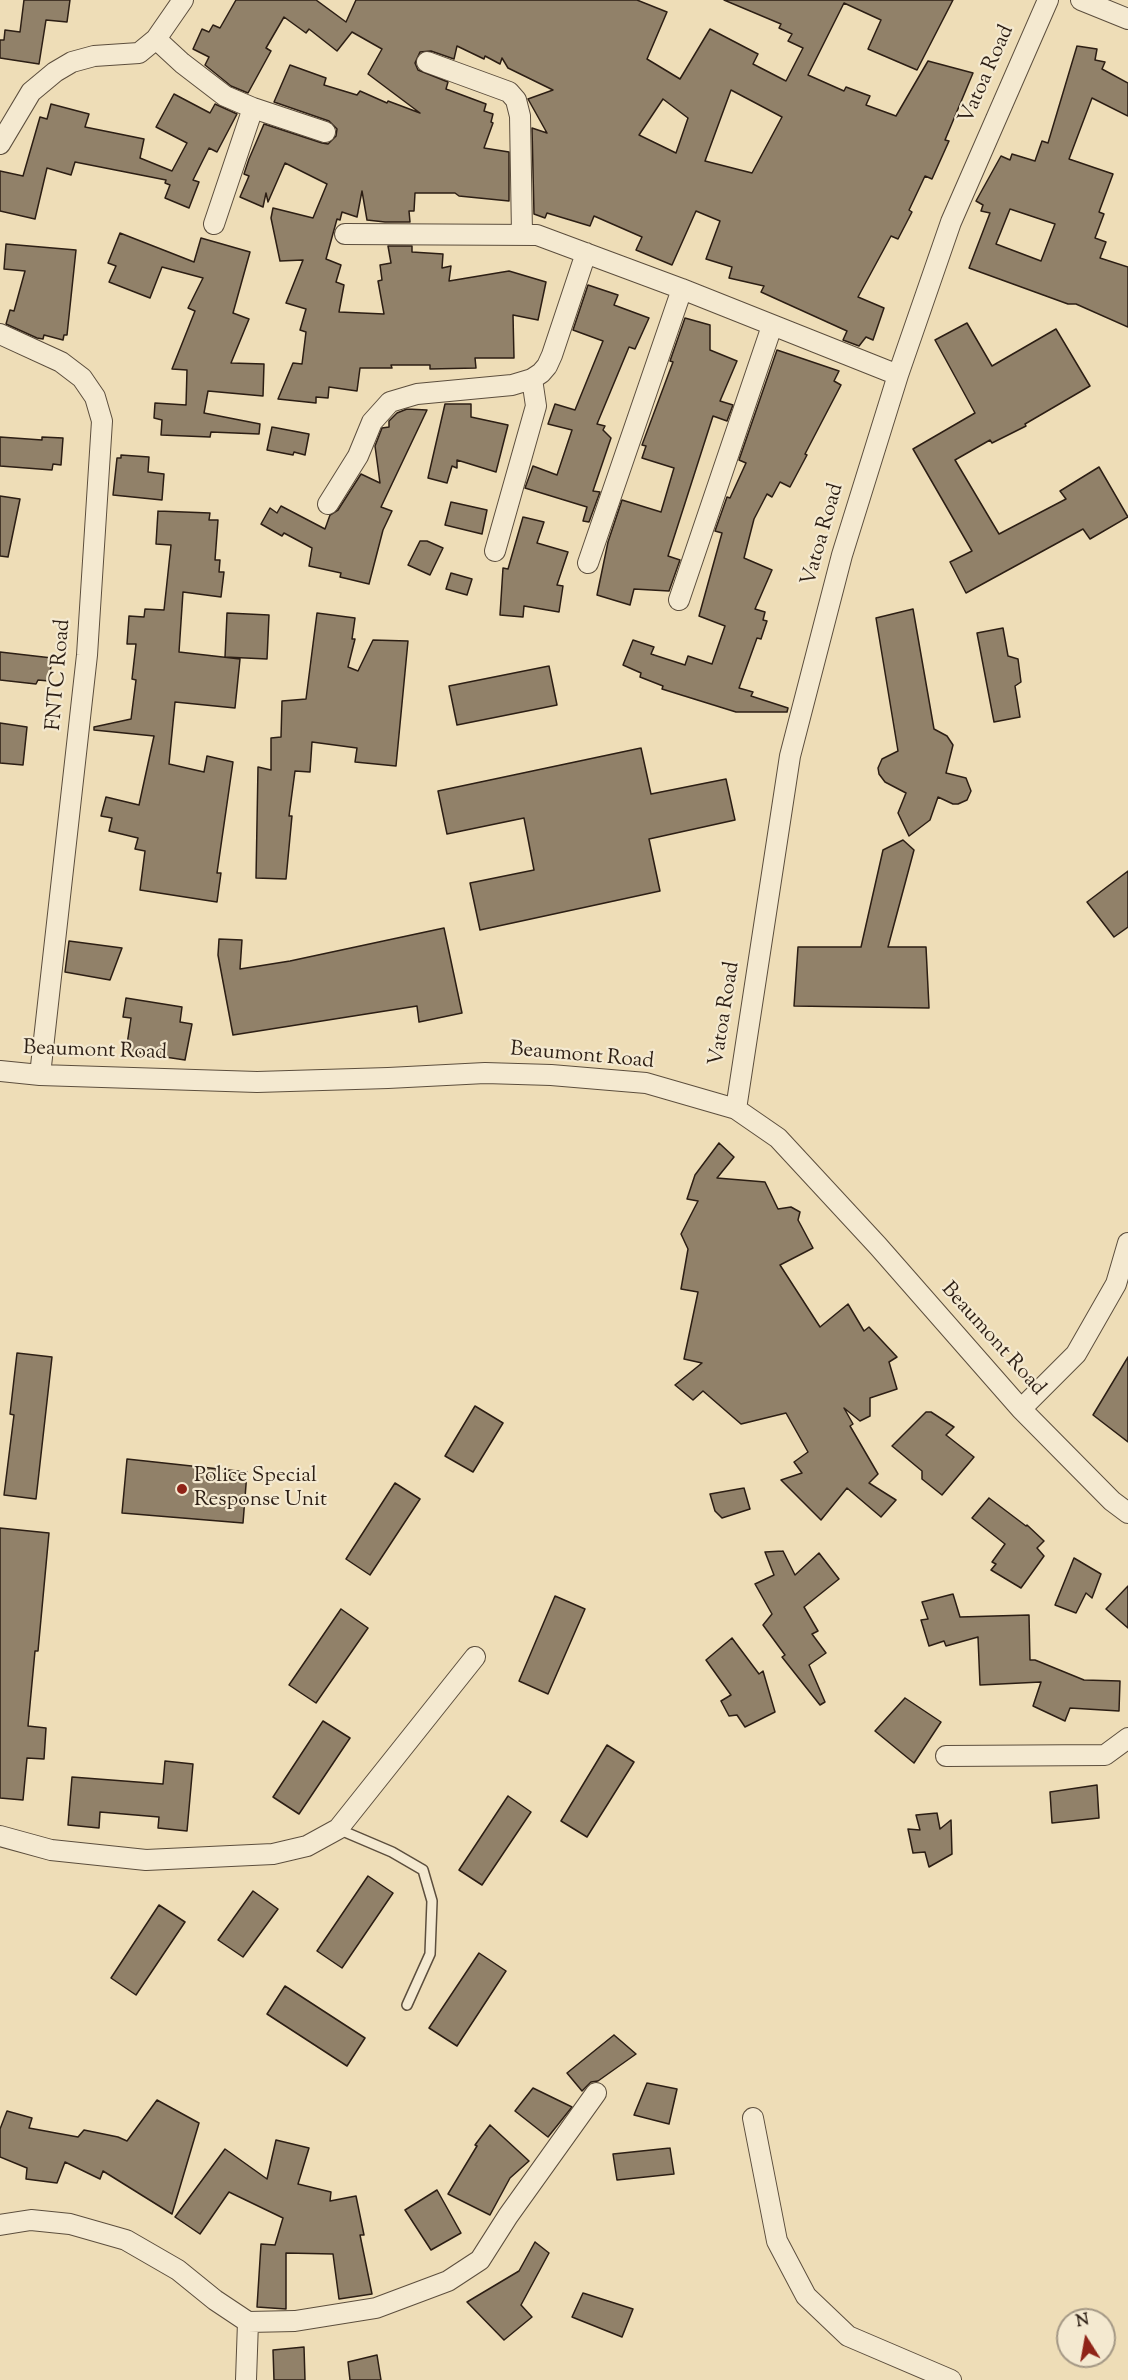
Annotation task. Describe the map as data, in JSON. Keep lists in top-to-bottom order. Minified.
{"streets":{"street":["Vatoa Road","FNTC Road","Beaumont Road"]},"crossings":[["Vatoa Road","Beaumont Road"],["FNTC Road","Beaumont Road"]],"places":["Police Special Response Unit"],"north":"top"}
